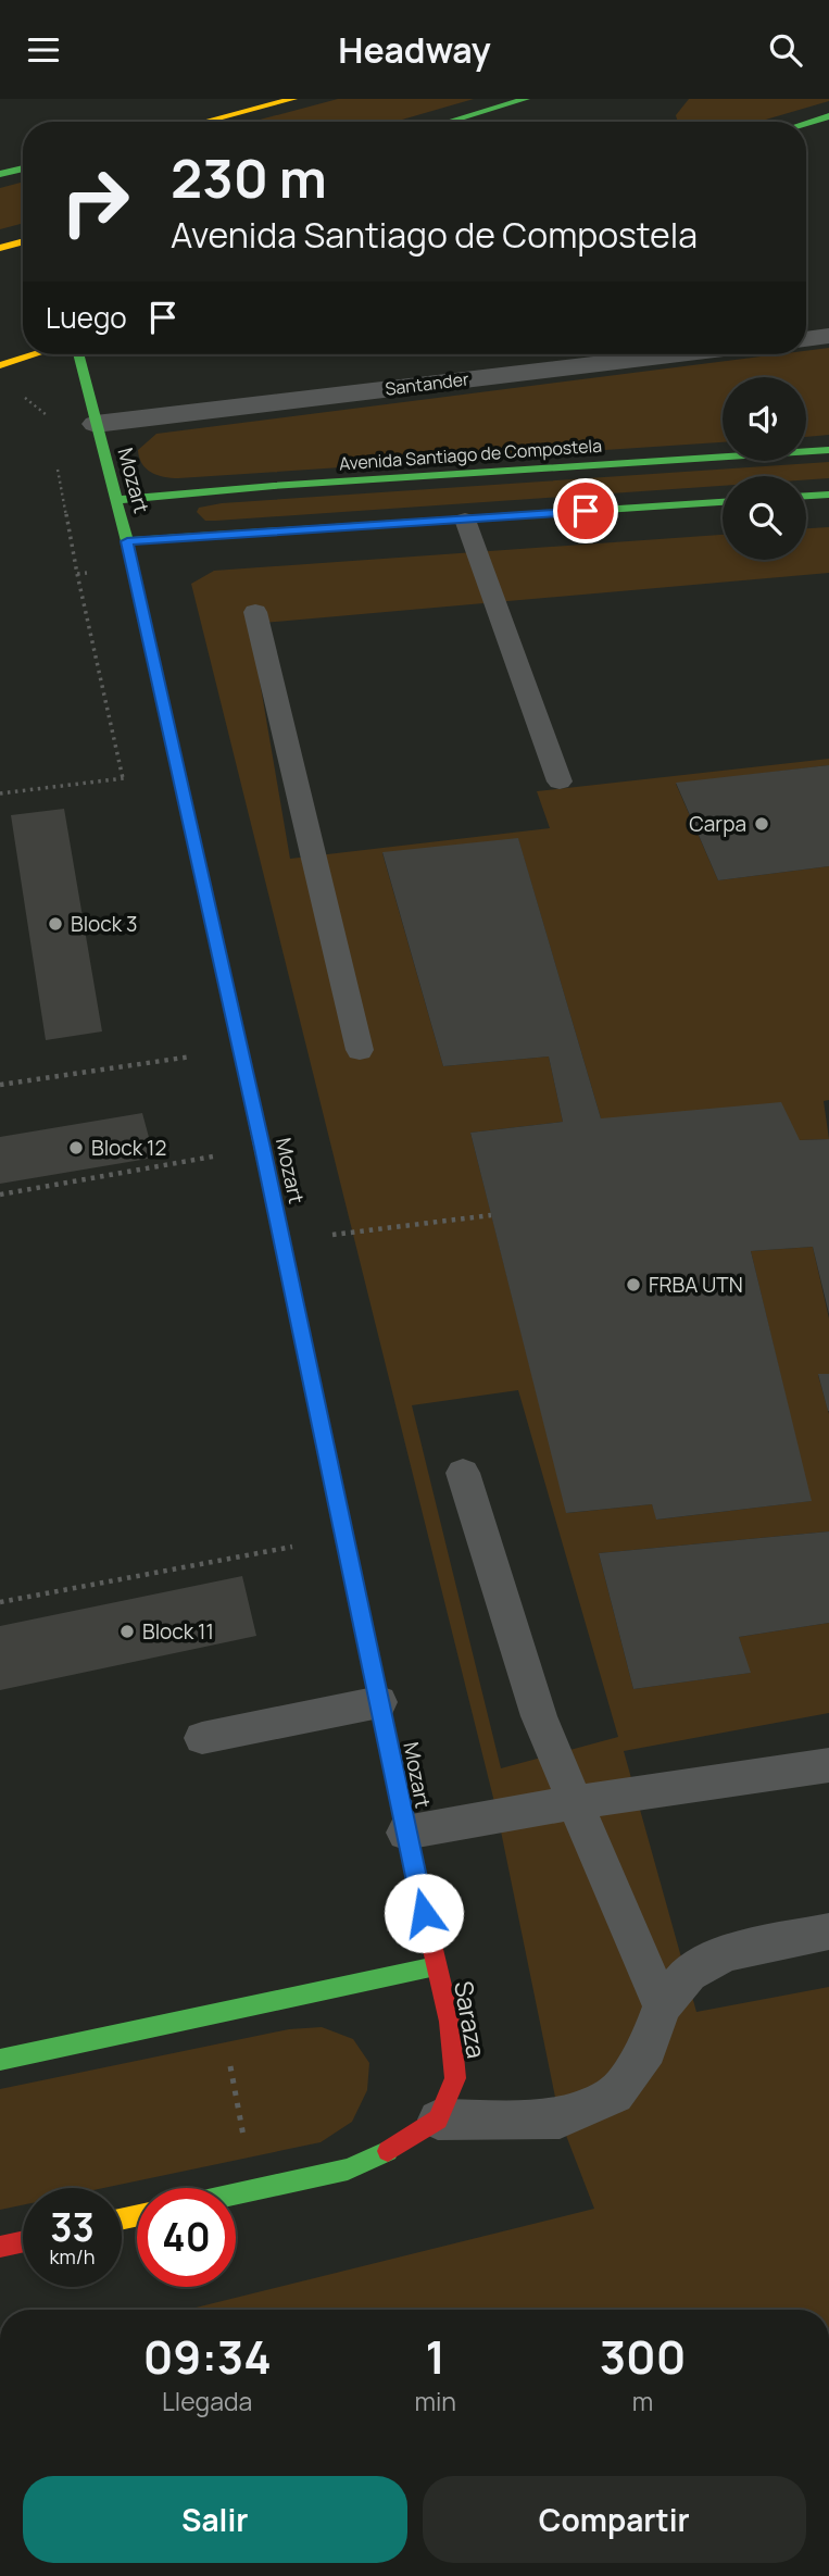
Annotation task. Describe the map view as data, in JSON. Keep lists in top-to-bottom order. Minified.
{"streets":{"main road":["Avenida Santiago de Compostela","Mozart","Saraza"],"street":["Santander"]},"crossings":[["Santander","Mozart"],["Avenida Santiago de Compostela","Mozart"],["Mozart","Saraza"]],"places":["Carpa","Block 3","Block 12","FRBA UTN","Block 11"],"page":{"header":"Headway","turn":["230 m","Avenida Santiago de Compostela"],"then":"Luego","speed":"33 km/h","limit":"40","eta":["09:34","Llegada","1","min","300","m"],"buttons":["Salir","Compartir"]}}
